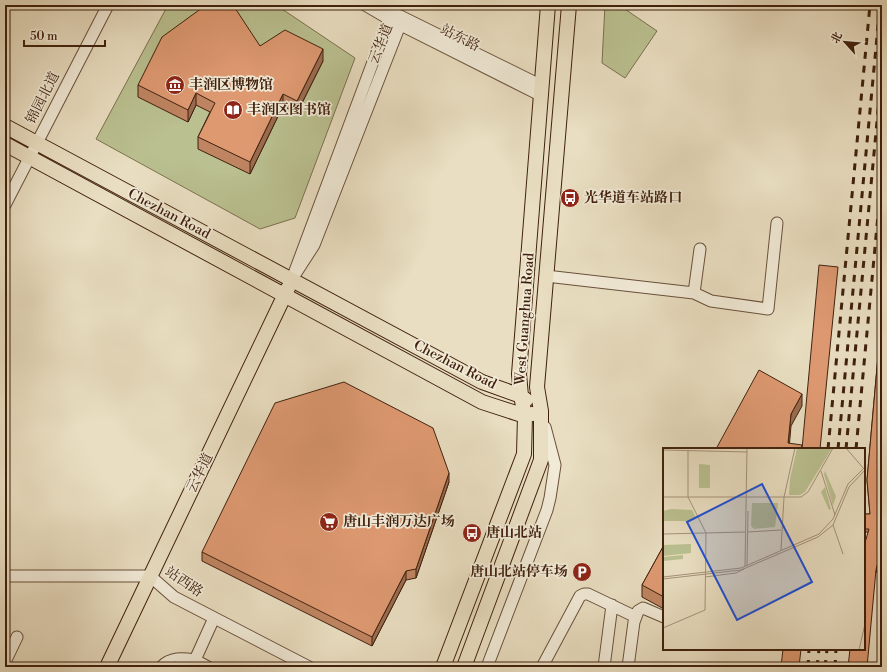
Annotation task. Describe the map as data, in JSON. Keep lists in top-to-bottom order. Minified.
{"streets":{"main road":["云华道","Chezhan Road","West Guanghua Road"],"street":["站东路","锦园北道","站西路"]},"crossings":[["站东路","云华道"],["站东路","West Guanghua Road"],["云华道","Chezhan Road"],["云华道","站西路"],["锦园北道","Chezhan Road"],["Chezhan Road","West Guanghua Road"]],"places":{"museum":["丰润区博物馆"],"library":["丰润区图书馆"],"bus stop":["光华道车站路口","唐山北站"],"supermarket":["唐山丰润万达广场"],"parking":["唐山北站停车场"]},"scale_bar":"50 m","north":"top left"}
